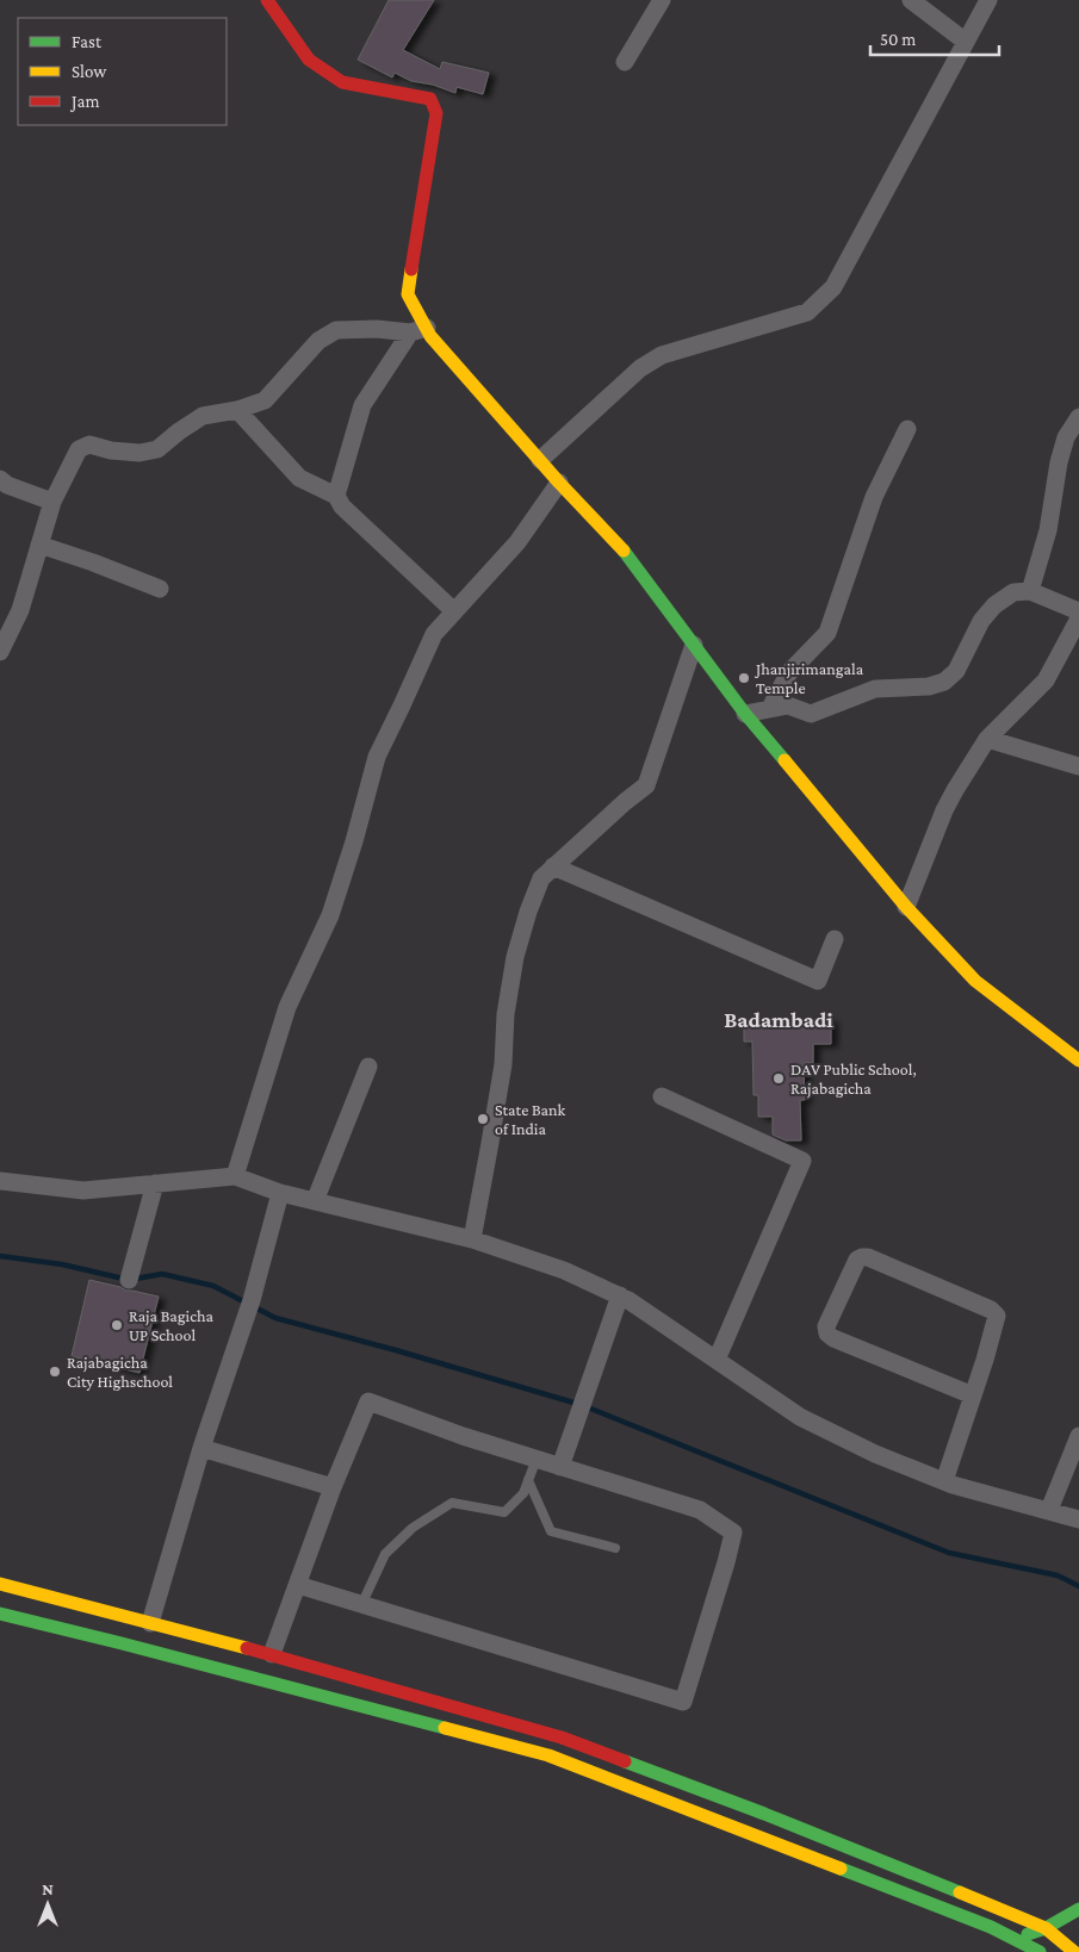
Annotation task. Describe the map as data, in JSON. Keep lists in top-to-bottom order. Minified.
{"districts":["Badambadi"],"places":["Jhanjirimangala Temple","DAV Public School, Rajabagicha","State Bank of India","Raja Bagicha UP School","Rajabagicha City Highschool"],"legend":["Fast","Slow","Jam"],"scale_bar":"50 m","north":"top"}
